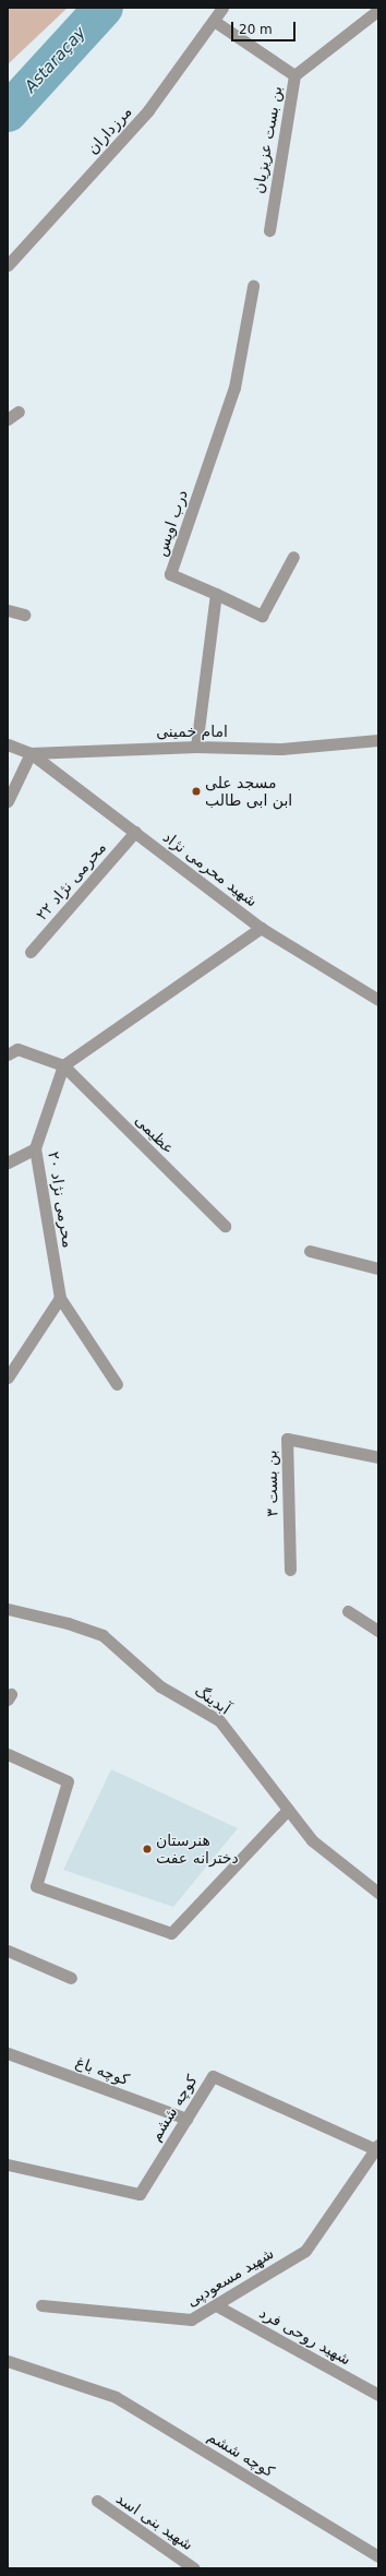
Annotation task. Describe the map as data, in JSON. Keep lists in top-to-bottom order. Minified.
{"streets":{"street":["مرزداران","بن بست عزیزیان","درب اویس","امام خمینی","شهید محرمی نژاد","محرمی نژاد ۲۲","عظیمی","محرمی نژاد ۲۰","بن بست ۳","آبدینگ","کوچه باغ","کوچه ششم","شهید مسعودپی","شهید روحی فرد","شهید بنی اسد"]},"crossings":[["مرزداران","بن بست عزیزیان"],["امام خمینی","شهید محرمی نژاد"],["شهید محرمی نژاد","محرمی نژاد ۲۲"],["عظیمی","محرمی نژاد ۲۰"],["کوچه باغ","کوچه ششم"],["کوچه ششم","شهید مسعودپی"],["شهید مسعودپی","شهید روحی فرد"]],"water":["Astaraçay"],"places":["مسجد علی ابن ابی طالب","هنرستان دخترانه عفت"],"scale_bar":"20 m"}
